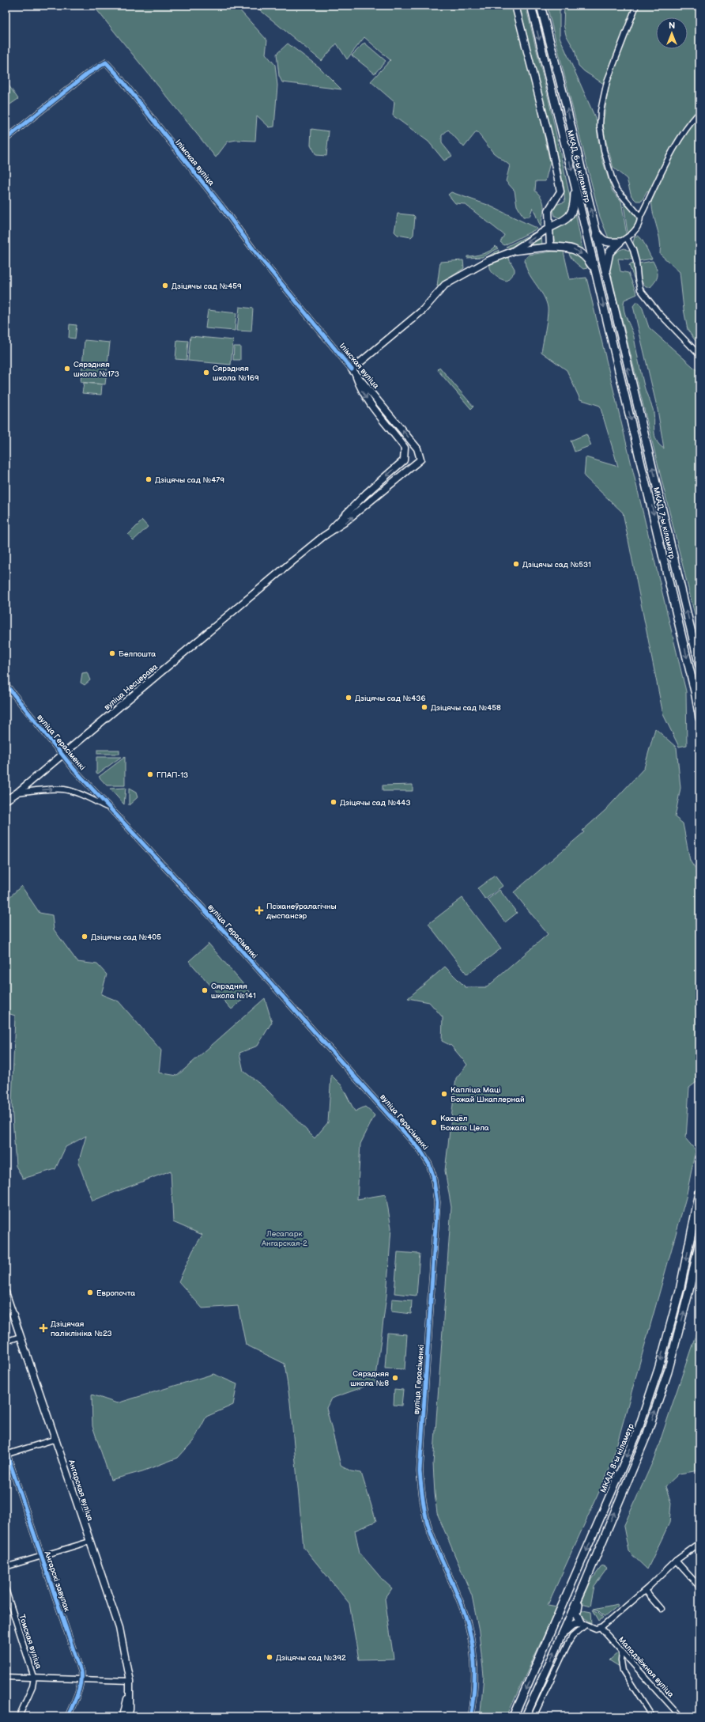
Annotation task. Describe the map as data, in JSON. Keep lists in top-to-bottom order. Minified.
{"streets":{"highway":["МКАД, 6-ы кіламетр","МКАД, 7-ы кіламетр","МКАД, 8-ы кіламетр"],"main road":["Ілімская вуліца","вуліца Несцерава","Ангарская вуліца"],"street":["вуліца Герасіменкі","Ангарскі завулак","Томская вуліца","Маладзёжная вуліца"]},"crossings":[["МКАД, 6-ы кіламетр","МКАД, 7-ы кіламетр"],["вуліца Несцерава","вуліца Герасіменкі"]],"parks":["Лесапарк Ангарская-2"],"places":{"other":["Дзіцячы сад №459","Сярэдняя школа №173","Сярэдняя школа №169","Дзіцячы сад №479","Дзіцячы сад №531","Белпошта","Дзіцячы сад №436","Дзіцячы сад №458","ГПАП-13","Дзіцячы сад №443","Дзіцячы сад №405","Сярэдняя школа №141","Капліца Маці Божай Шкаплернай","Касцёл Божага Цела","Европочта","Сярэдняя школа №8","Дзіцячы сад №392"],"health":["Псіханеўралагічны дыспансэр","Дзіцячая паліклініка №23"]},"north":"top"}
